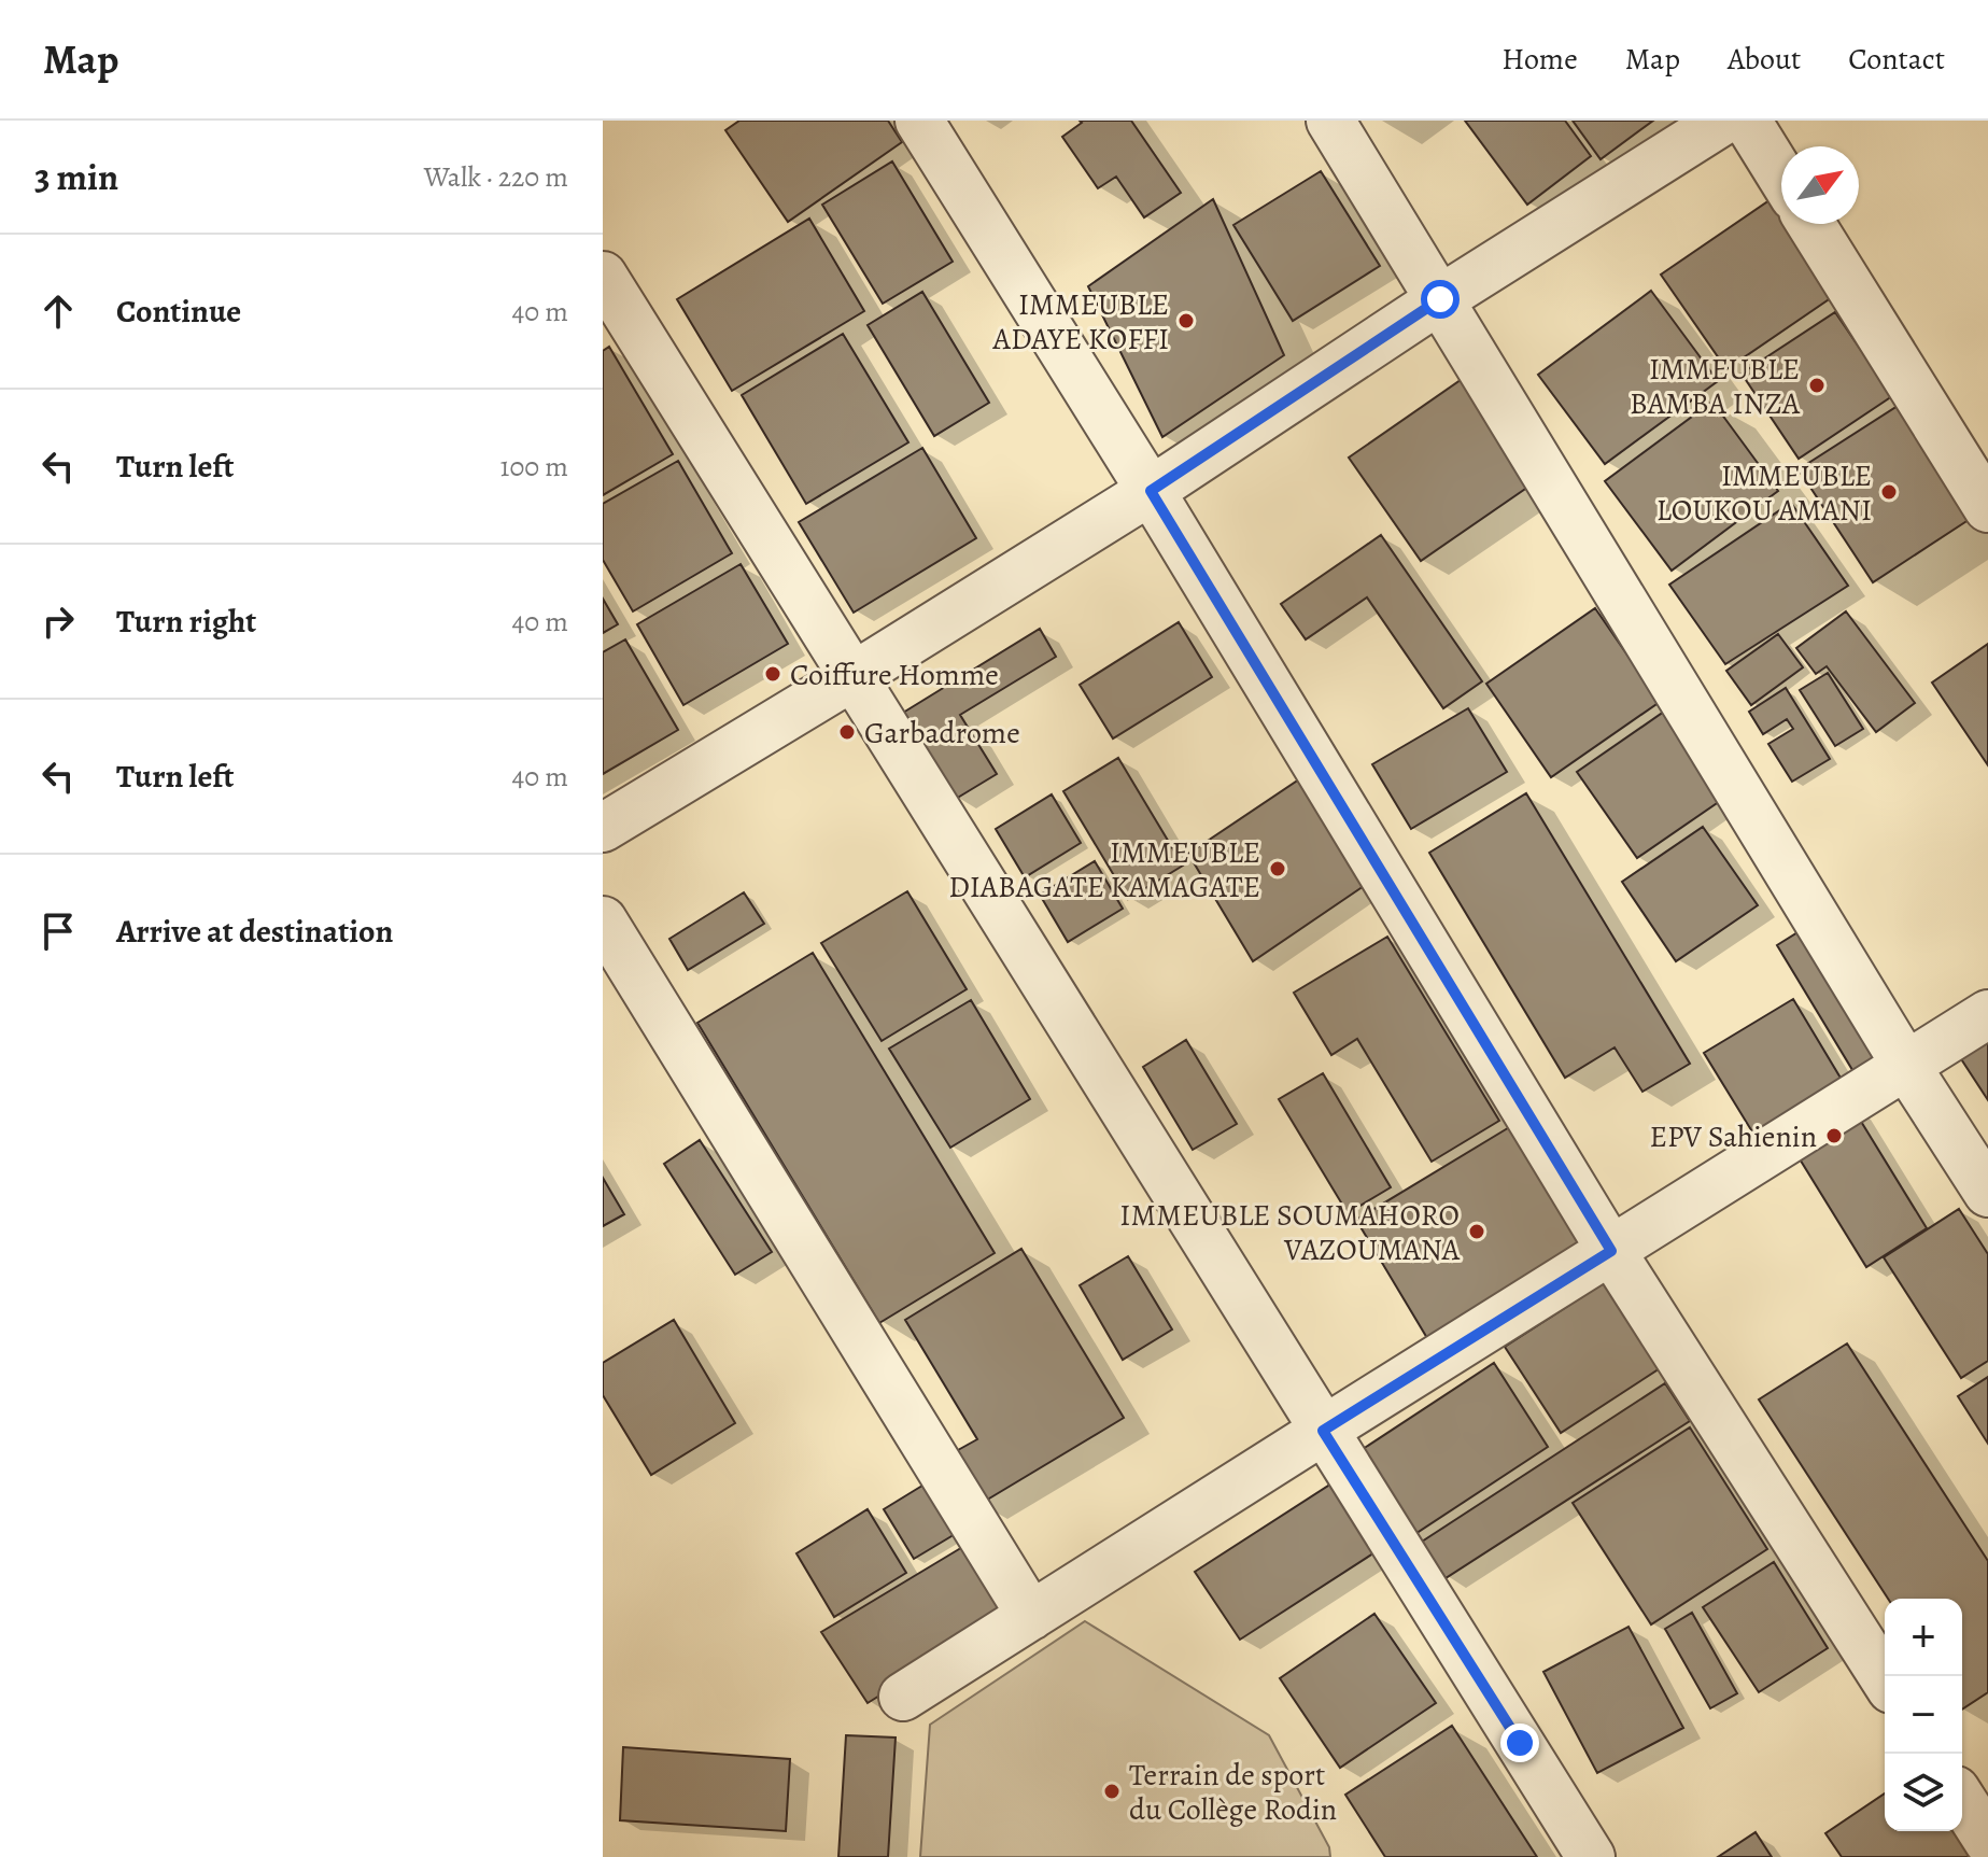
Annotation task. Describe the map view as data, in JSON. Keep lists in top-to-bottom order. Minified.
{"places":["IMMEUBLE ADAYE KOFFI","IMMEUBLE BAMBA INZA","IMMEUBLE LOUKOU AMANI","Coiffure Homme","Garbadrome","IMMEUBLE DIABAGATE KAMAGATE","EPV Sahienin","IMMEUBLE SOUMAHORO VAZOUMANA","Terrain de sport du Collège Rodin"],"north":"top right","page":{"header":"Map","nav":["Home","Map","About","Contact"],"heading":["3 min","Walk · 220 m"],"list":[["Continue","40 m"],["Turn left","100 m"],["Turn right","40 m"],["Turn left","40 m"],"Arrive at destination"],"map_buttons":["+","−"]}}
